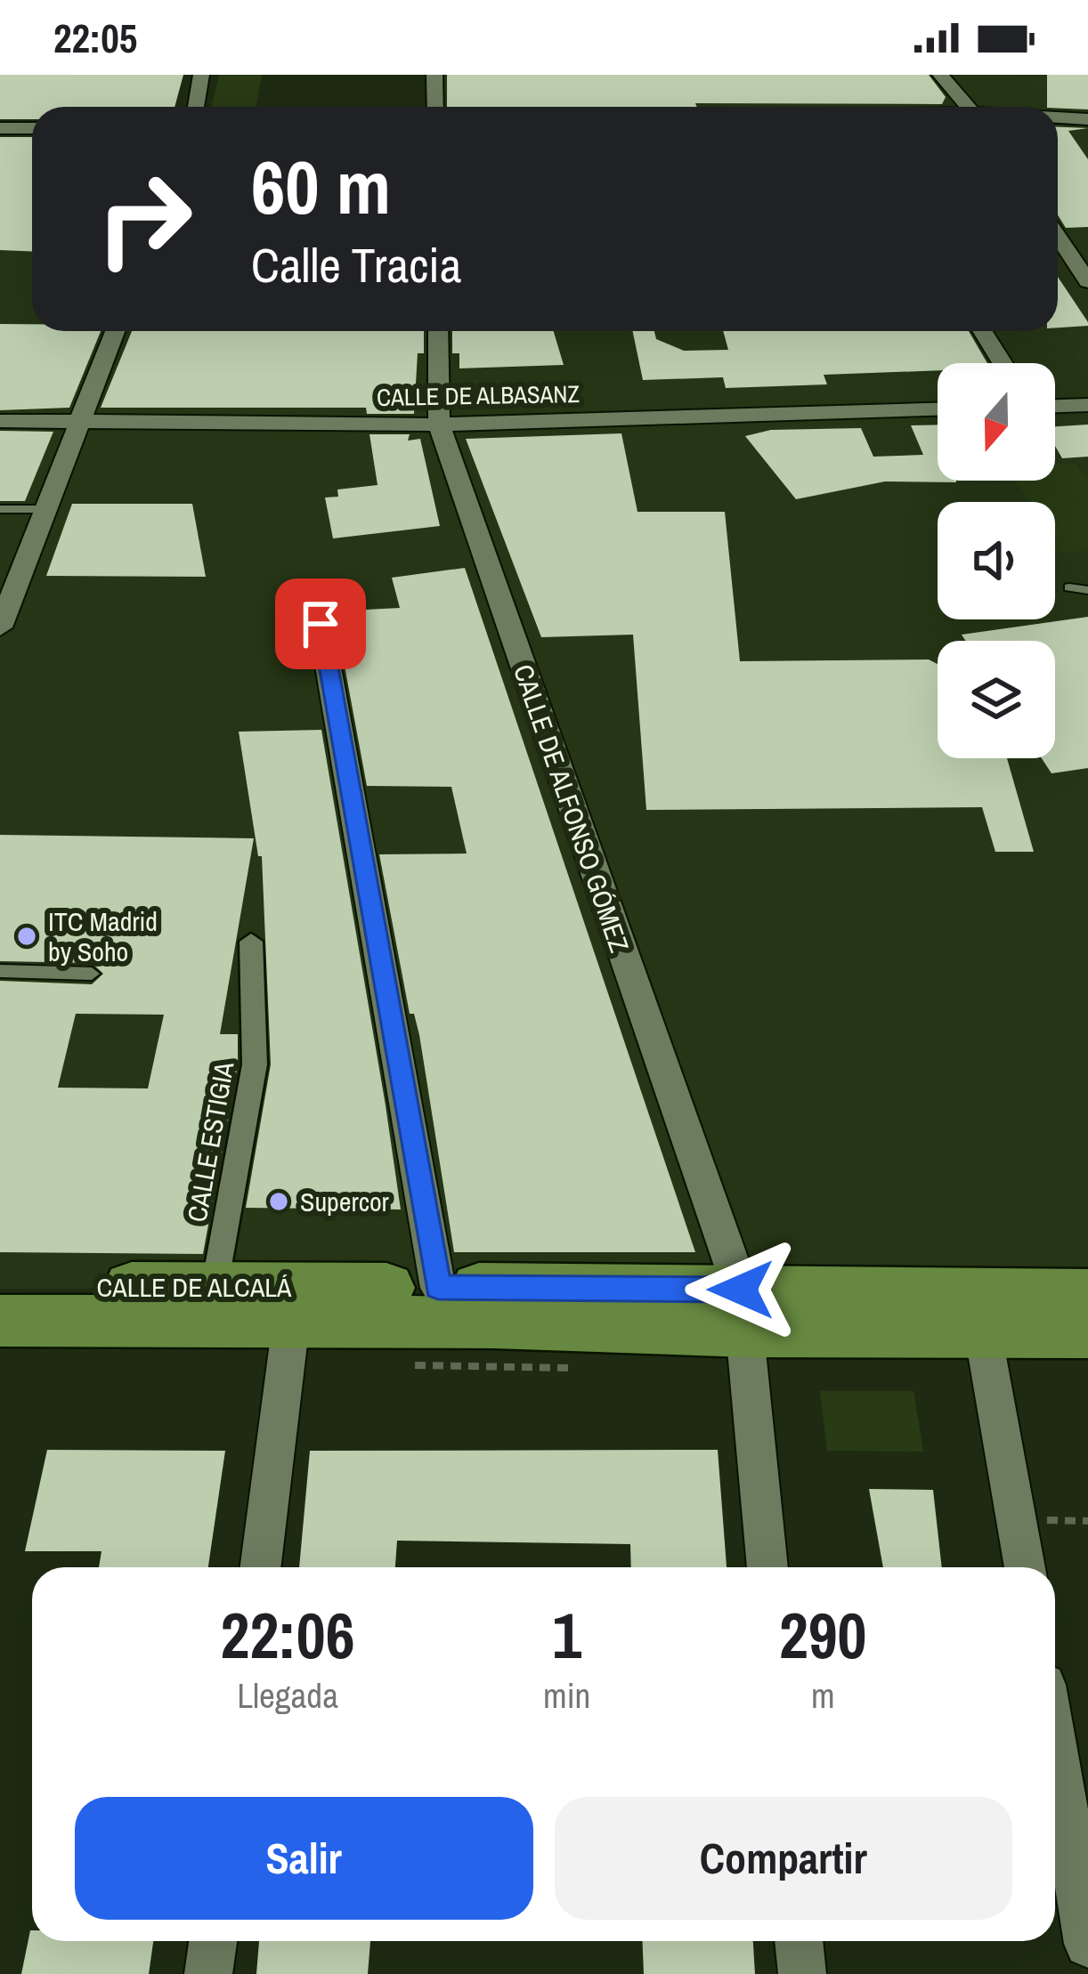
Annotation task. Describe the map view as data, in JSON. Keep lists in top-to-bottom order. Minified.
{"streets":{"main road":["CALLE DE ALCALÁ"],"street":["CALLE DE ALBASANZ","CALLE DE ALFONSO GÓMEZ","CALLE ESTIGIA"]},"crossings":[["CALLE DE ALBASANZ","CALLE DE ALFONSO GÓMEZ"],["CALLE DE ALFONSO GÓMEZ","CALLE DE ALCALÁ"],["CALLE ESTIGIA","CALLE DE ALCALÁ"]],"places":["ITC Madrid by Soho","Supercor"],"north":"bottom","page":{"status":"22:05","turn":["60 m","Calle Tracia"],"eta":["22:06","Llegada","1","min","290","m"],"buttons":["Salir","Compartir"]}}
